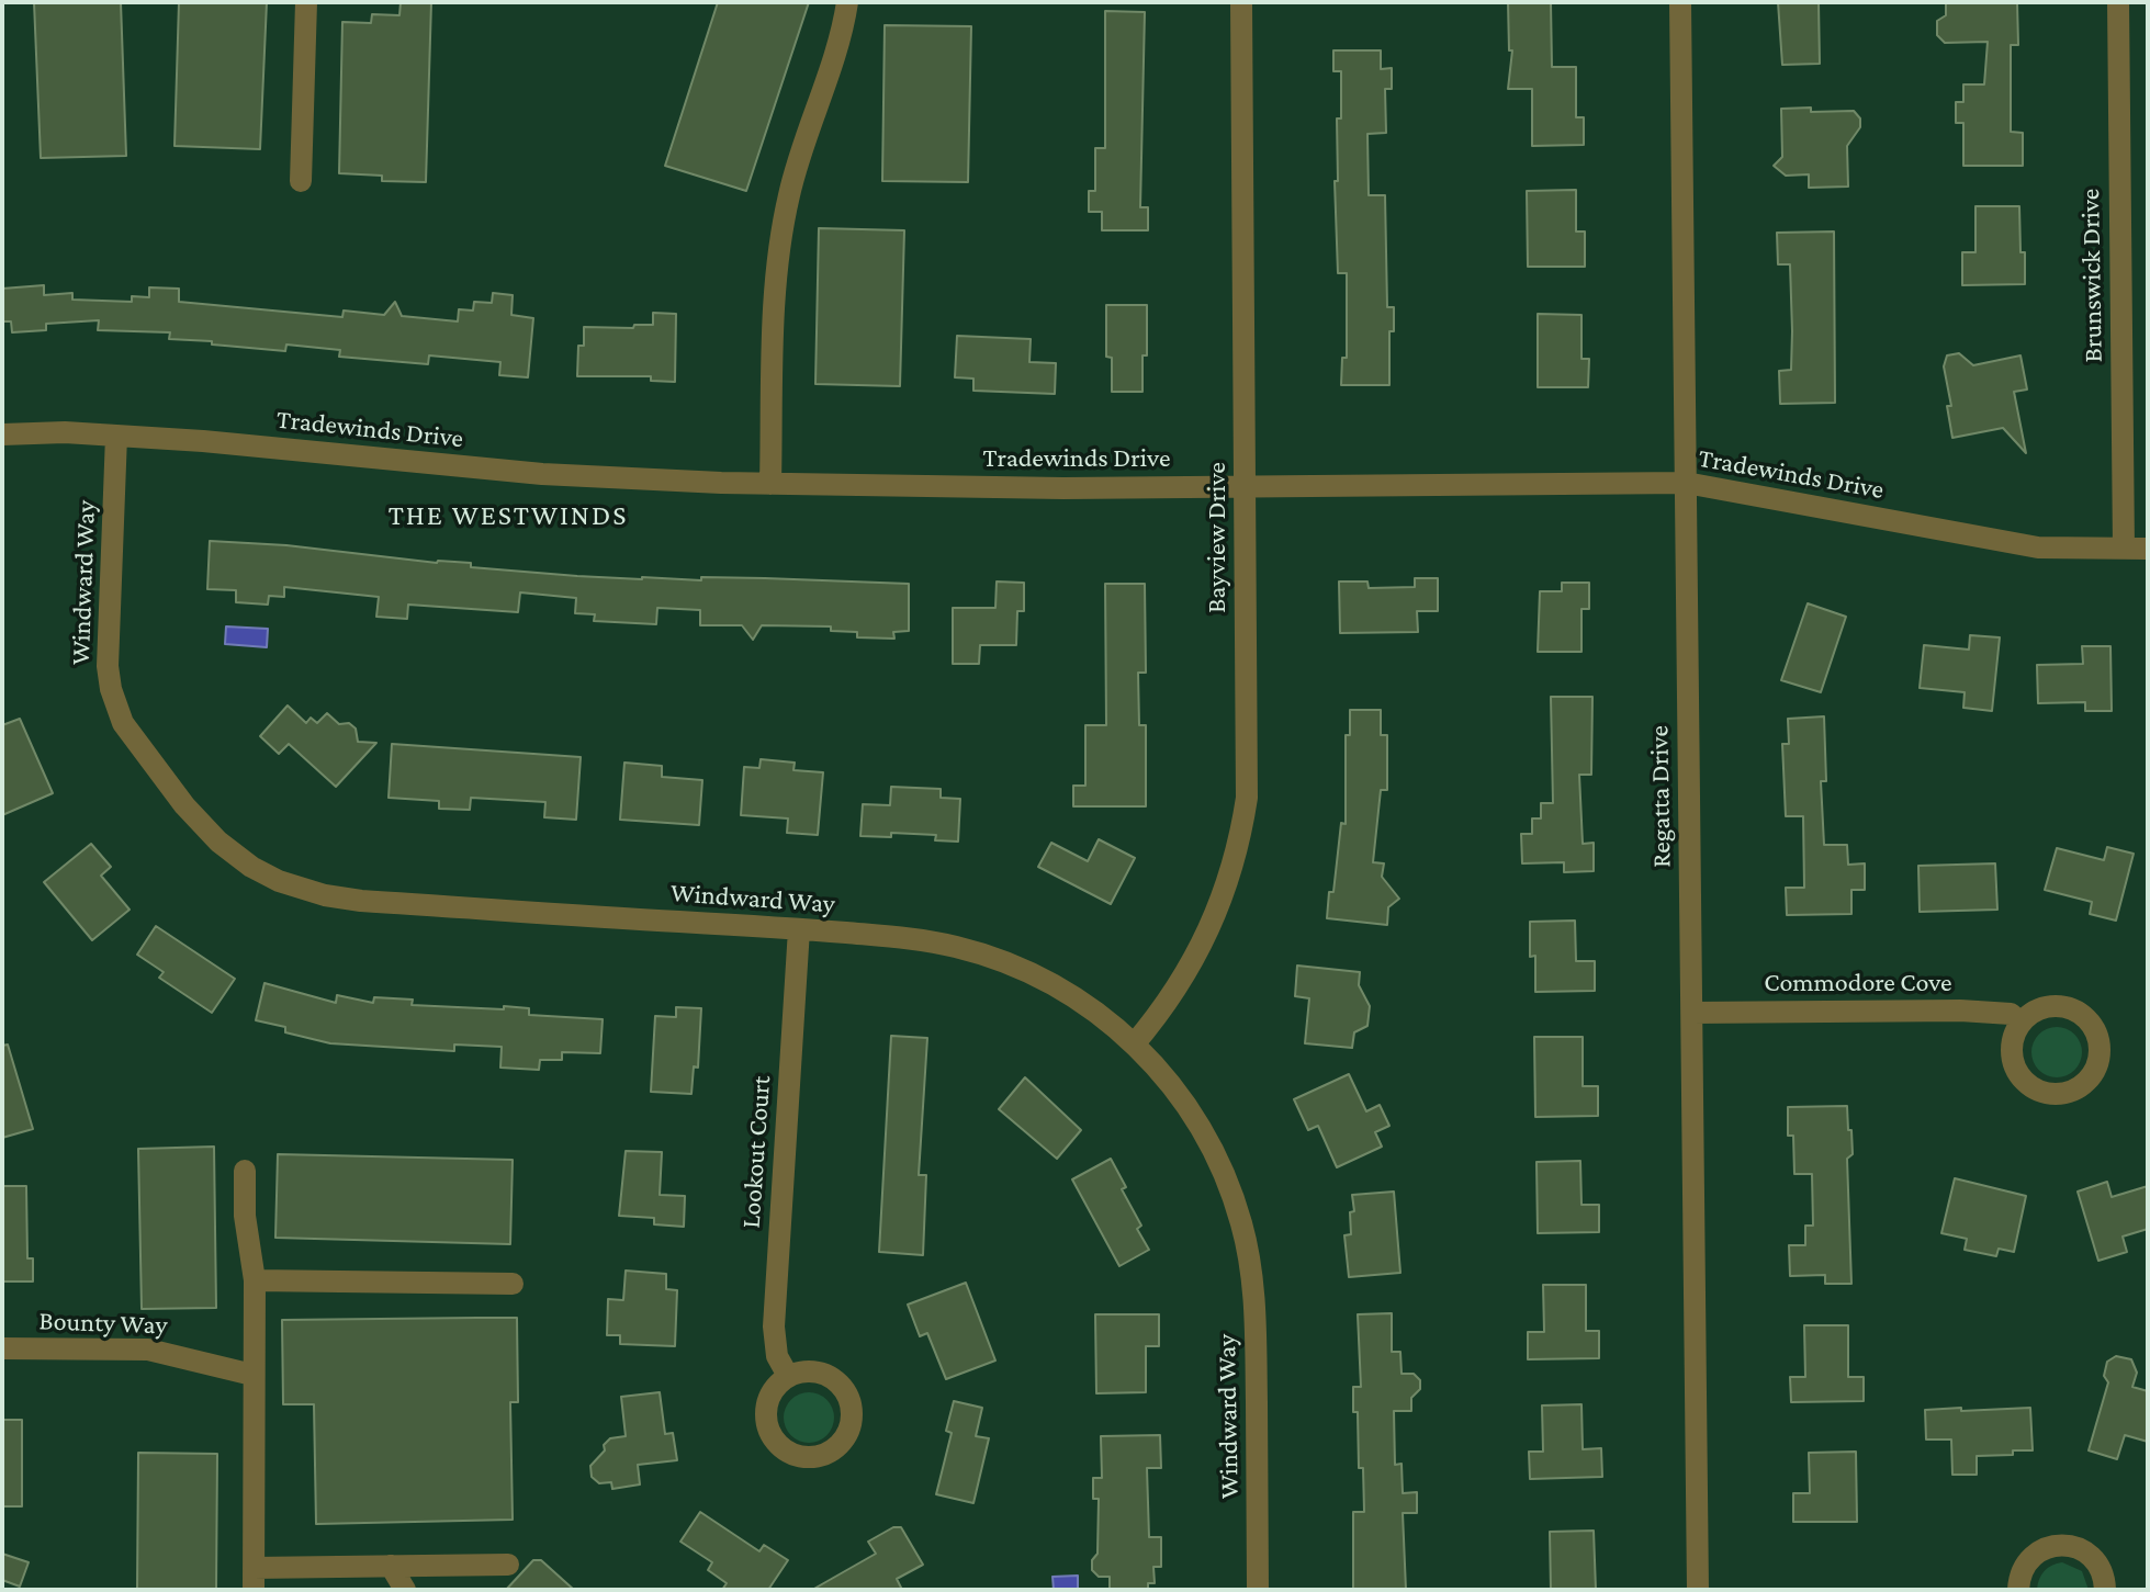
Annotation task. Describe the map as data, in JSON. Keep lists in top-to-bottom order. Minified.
{"streets":{"street":["Brunswick Drive","Tradewinds Drive","Bayview Drive","Windward Way","Regatta Drive","Commodore Cove","Lookout Court","Bounty Way"]},"crossings":[["Brunswick Drive","Tradewinds Drive"],["Tradewinds Drive","Bayview Drive"],["Tradewinds Drive","Windward Way"],["Tradewinds Drive","Regatta Drive"],["Bayview Drive","Windward Way"],["Windward Way","Lookout Court"],["Regatta Drive","Commodore Cove"]],"districts":["THE WESTWINDS"]}
